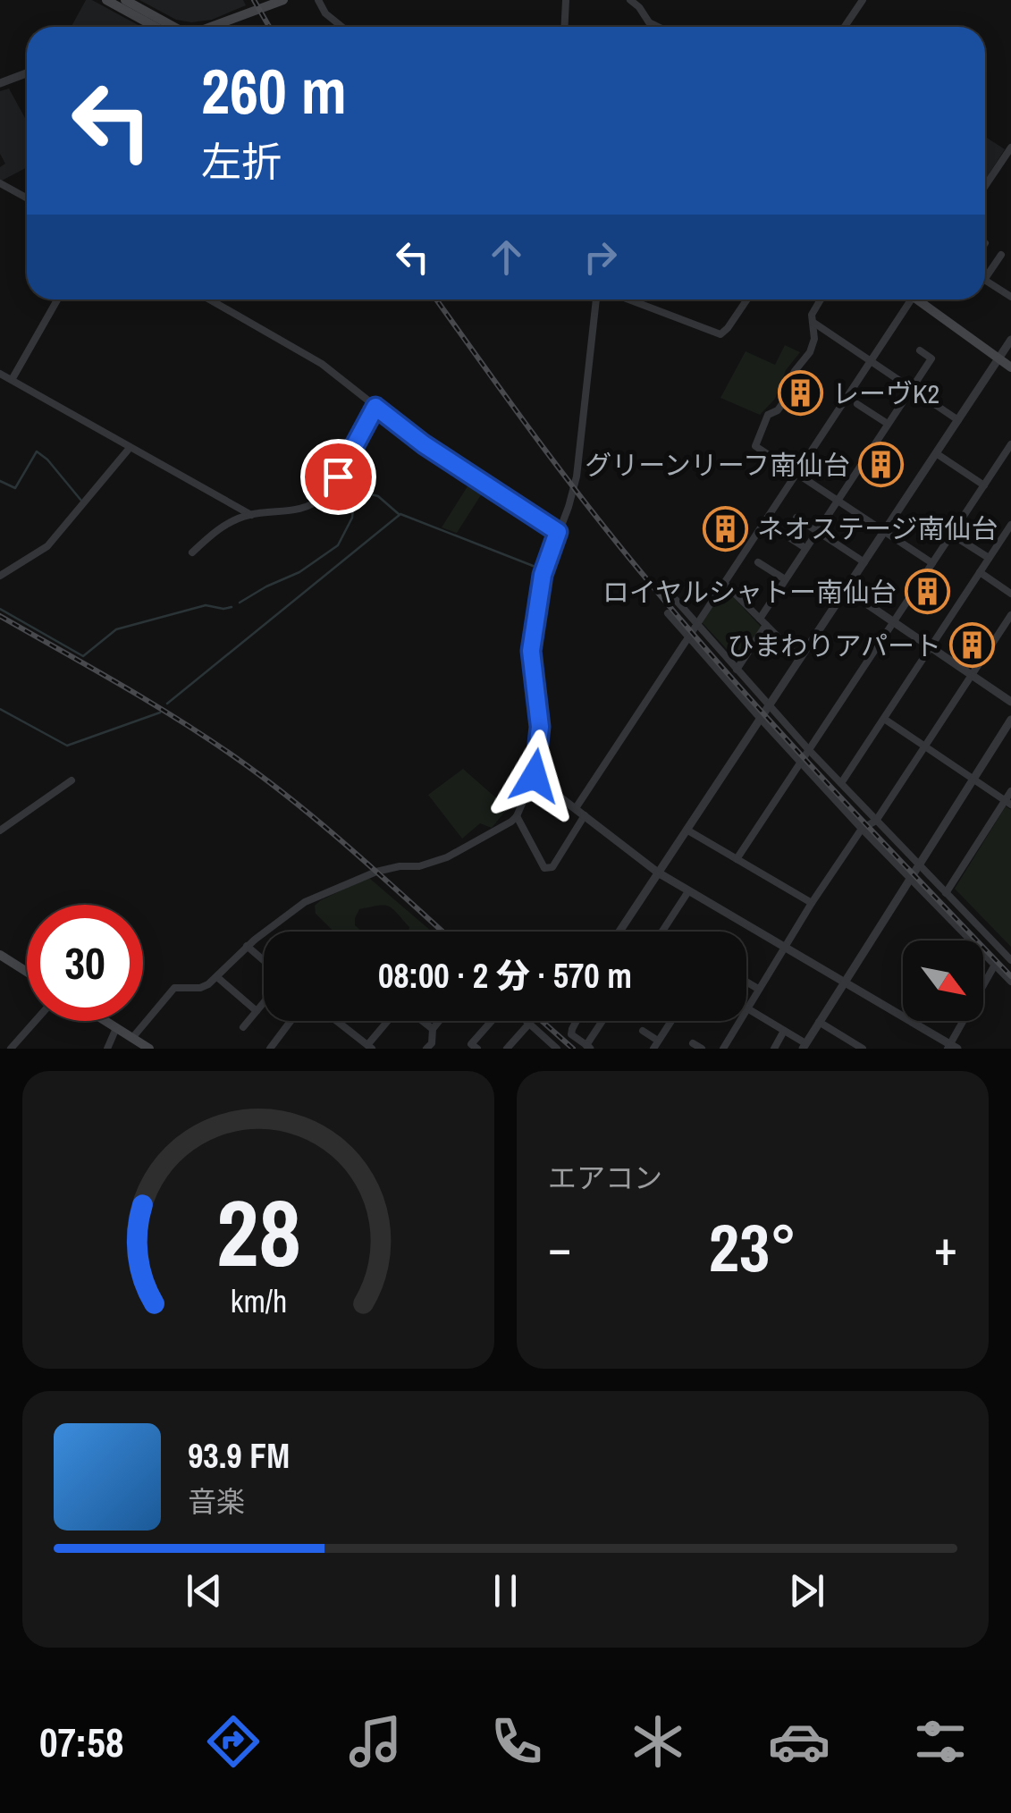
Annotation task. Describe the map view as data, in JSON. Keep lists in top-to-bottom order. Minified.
{"places":{"building":["レーヴK2","グリーンリーフ南仙台","ネオステージ南仙台","ロイヤルシャトー南仙台","ひまわりアパート"]},"north":"bottom right","page":{"turn":["260 m","左折"],"limit":"30","trip":"08:00 · 2 分 · 570 m","tile":"エアコン","heat":["−","23°","+"],"song":["93.9 FM","音楽"],"tabs":"07:58","gauge":["28","km/h"]}}
